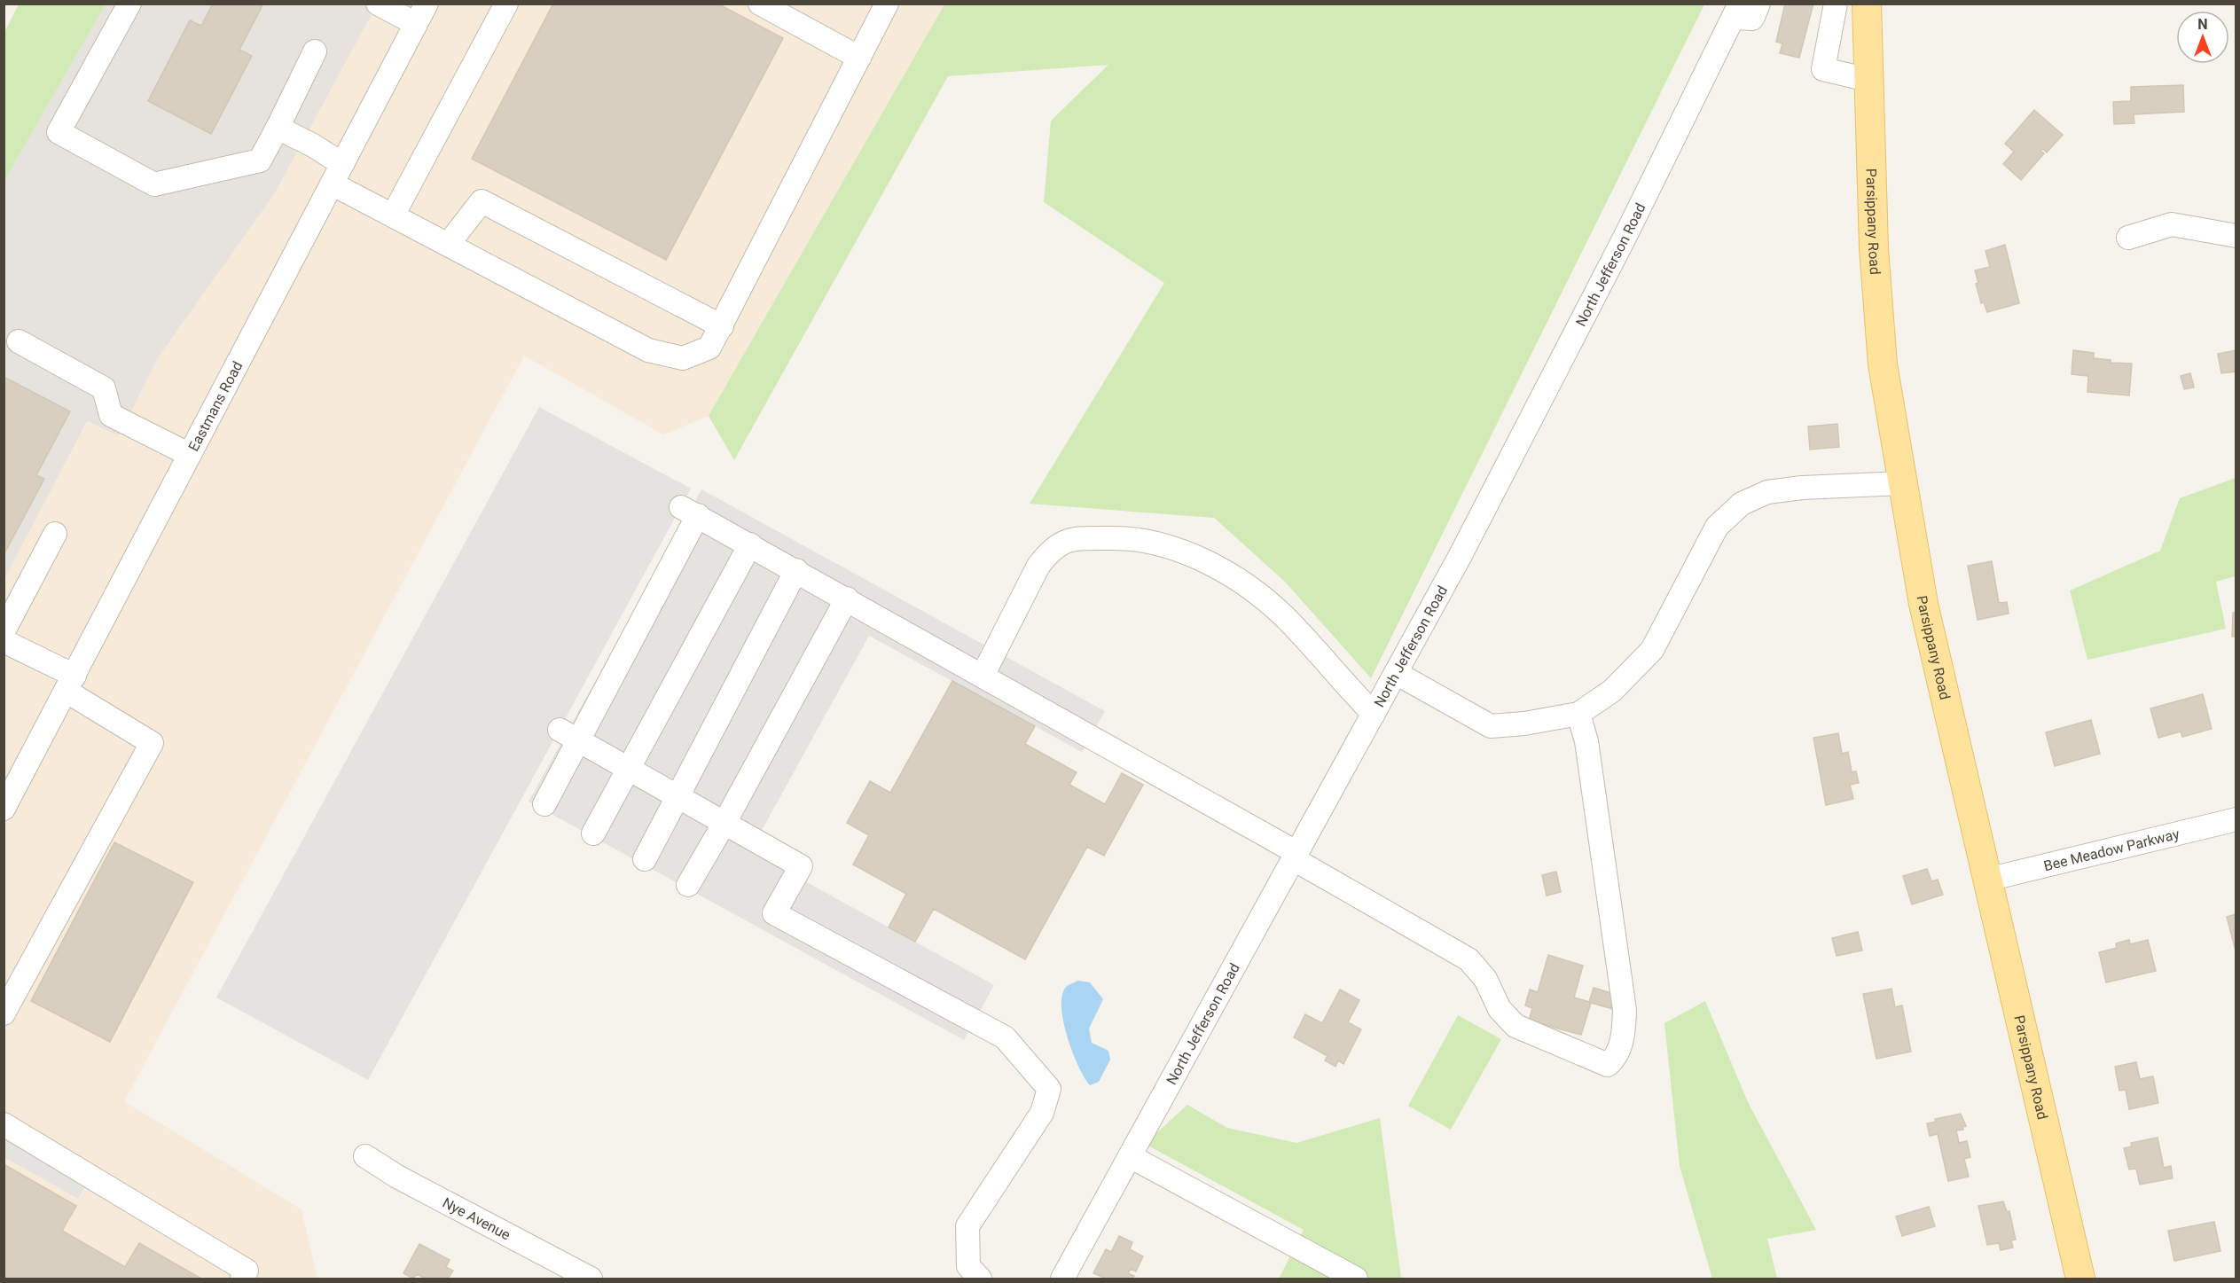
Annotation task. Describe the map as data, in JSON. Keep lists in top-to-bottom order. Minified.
{"streets":{"main road":["Parsippany Road"],"street":["North Jefferson Road","Eastmans Road","Bee Meadow Parkway","Nye Avenue"]},"crossings":[["Parsippany Road","Bee Meadow Parkway"]],"north":"top"}
